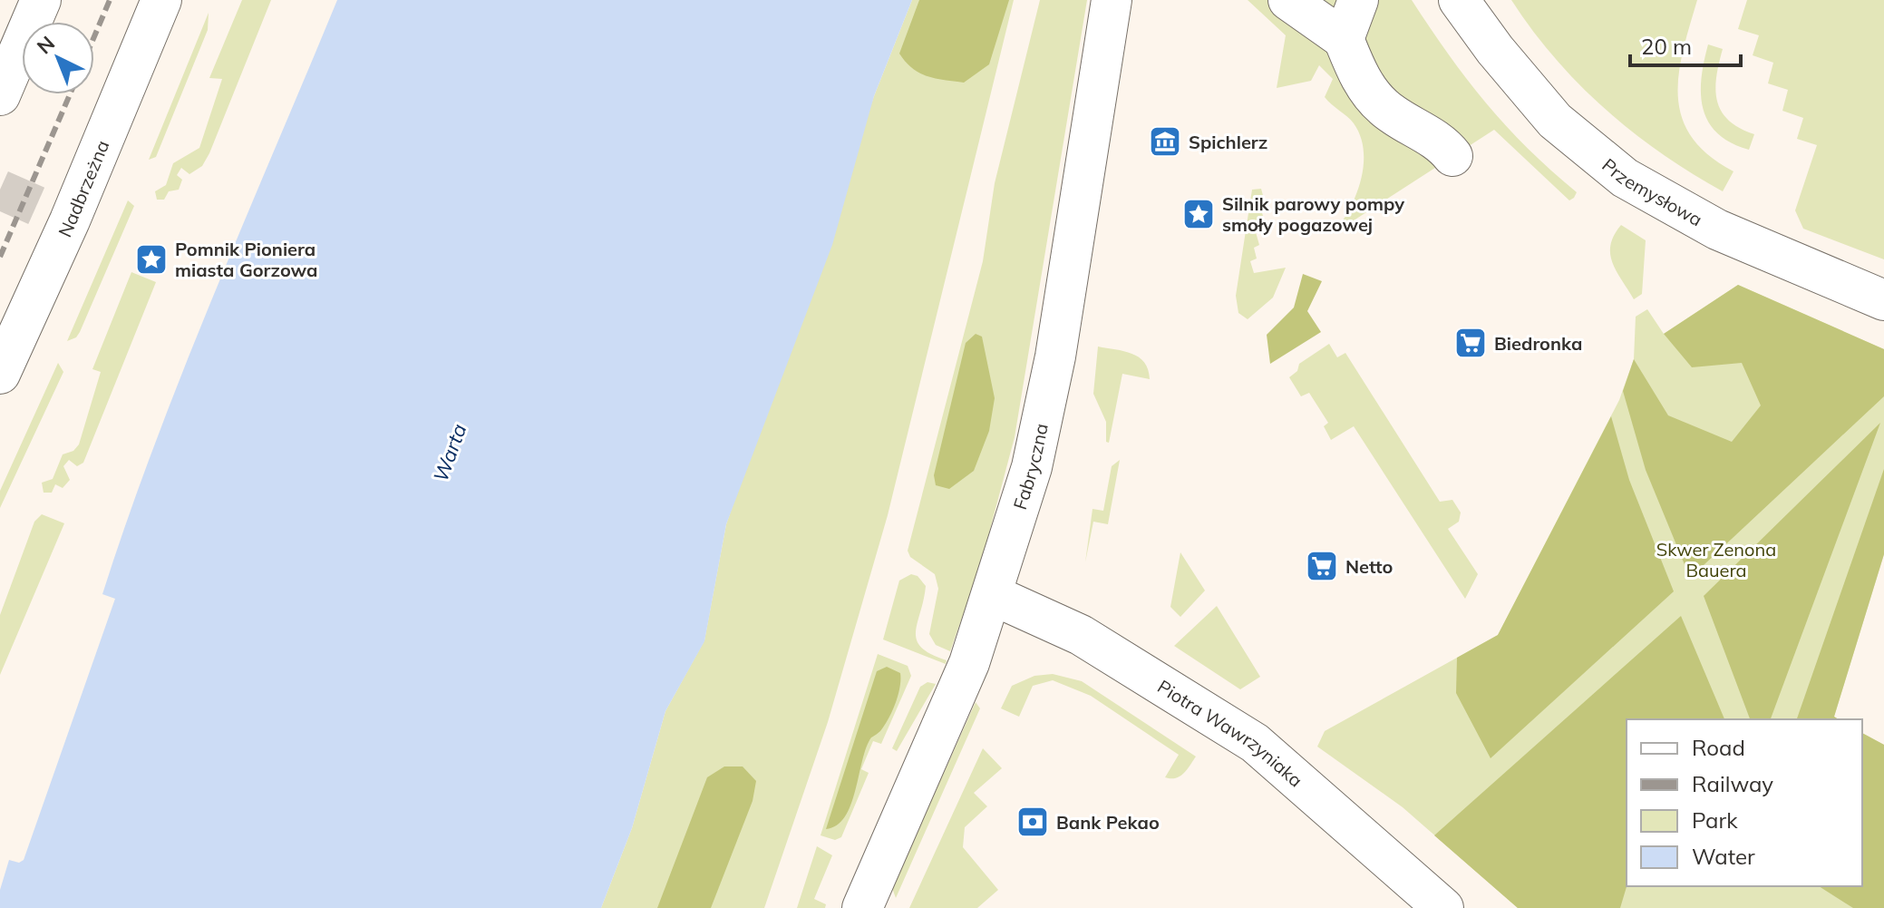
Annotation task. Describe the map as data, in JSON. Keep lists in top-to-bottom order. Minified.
{"streets":{"street":["Nadbrzeżna","Przemysłowa","Fabryczna","Piotra Wawrzyniaka"]},"crossings":[["Fabryczna","Piotra Wawrzyniaka"]],"water":["Warta"],"parks":["Skwer Zenona Bauera"],"places":{"museum":["Spichlerz"],"place":["Silnik parowy pompy smoły pogazowej","Pomnik Pioniera miasta Gorzowa"],"supermarket":["Biedronka","Netto"],"bank":["Bank Pekao"]},"legend":["Road","Railway","Park","Water"],"scale_bar":"20 m","north":"top left"}
